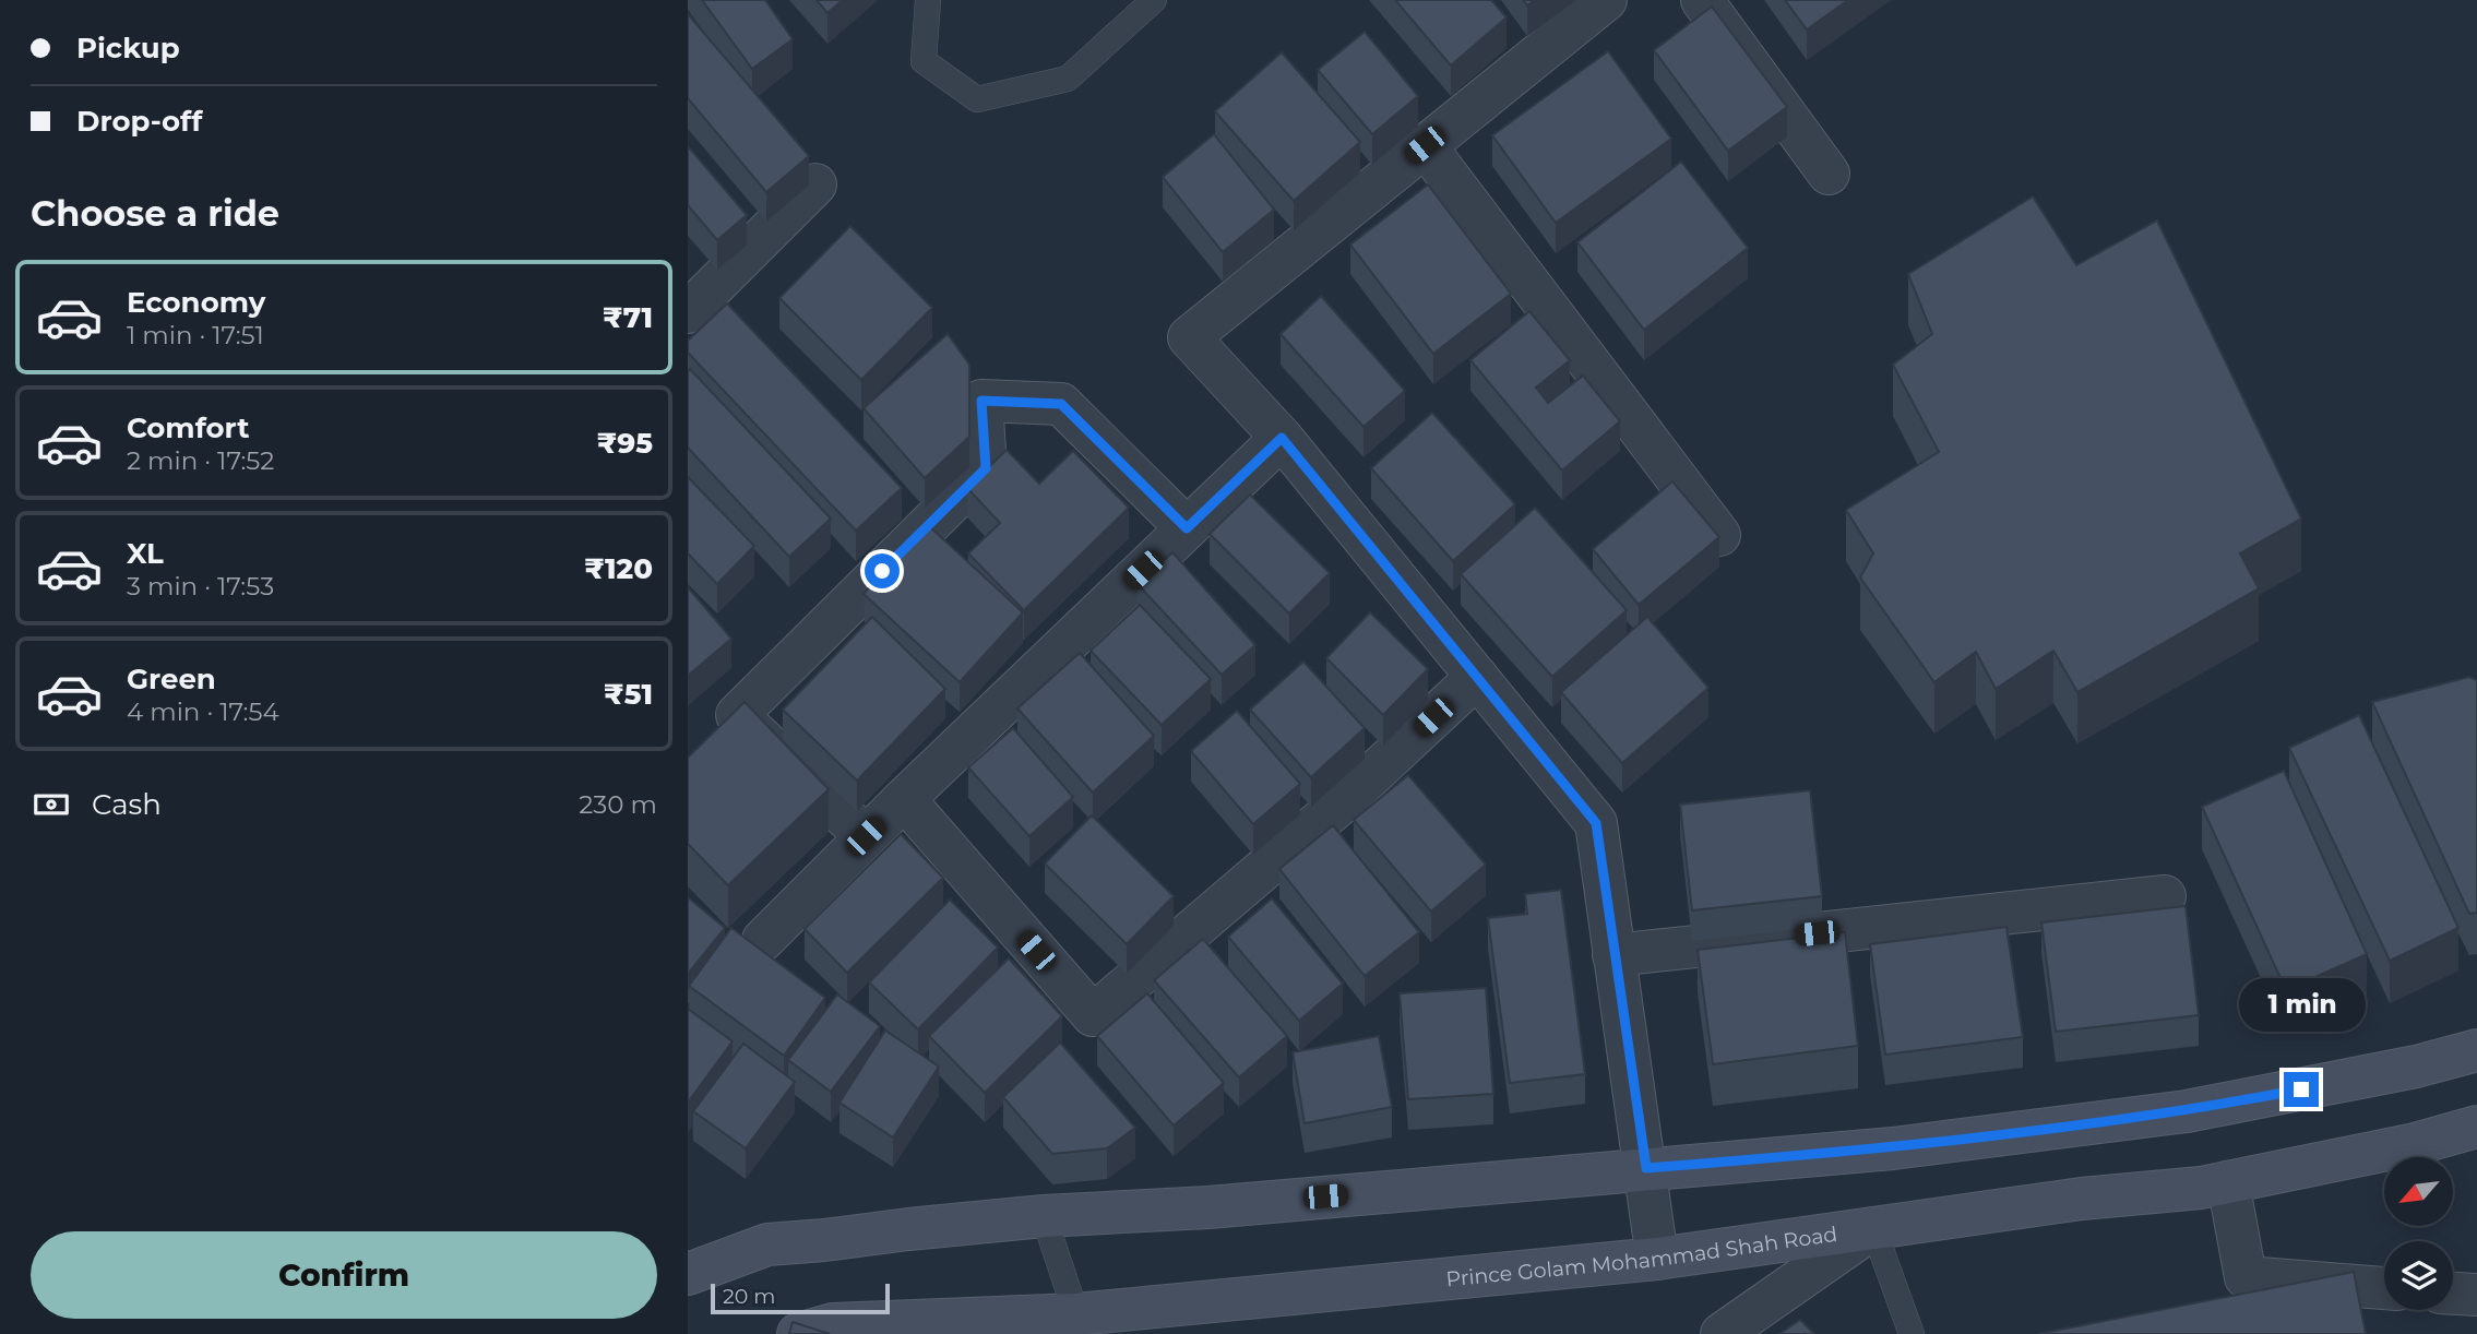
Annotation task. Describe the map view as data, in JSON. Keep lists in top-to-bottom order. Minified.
{"streets":{"street":["Prince Golam Mohammad Shah Road"]},"scale_bar":"20 m","north":"bottom left","page":{"banner":["Pickup","Drop-off"],"heading":"Choose a ride","list":[{"name":"Economy","note":"1 min · 17:51","value":"₹71"},{"name":"Comfort","note":"2 min · 17:52","value":"₹95"},{"name":"XL","note":"3 min · 17:53","value":"₹120"},{"name":"Green","note":"4 min · 17:54","value":"₹51"}],"pay":["Cash","230 m"],"bubble":"1 min","buttons":"Confirm","scale":"20 m"}}
